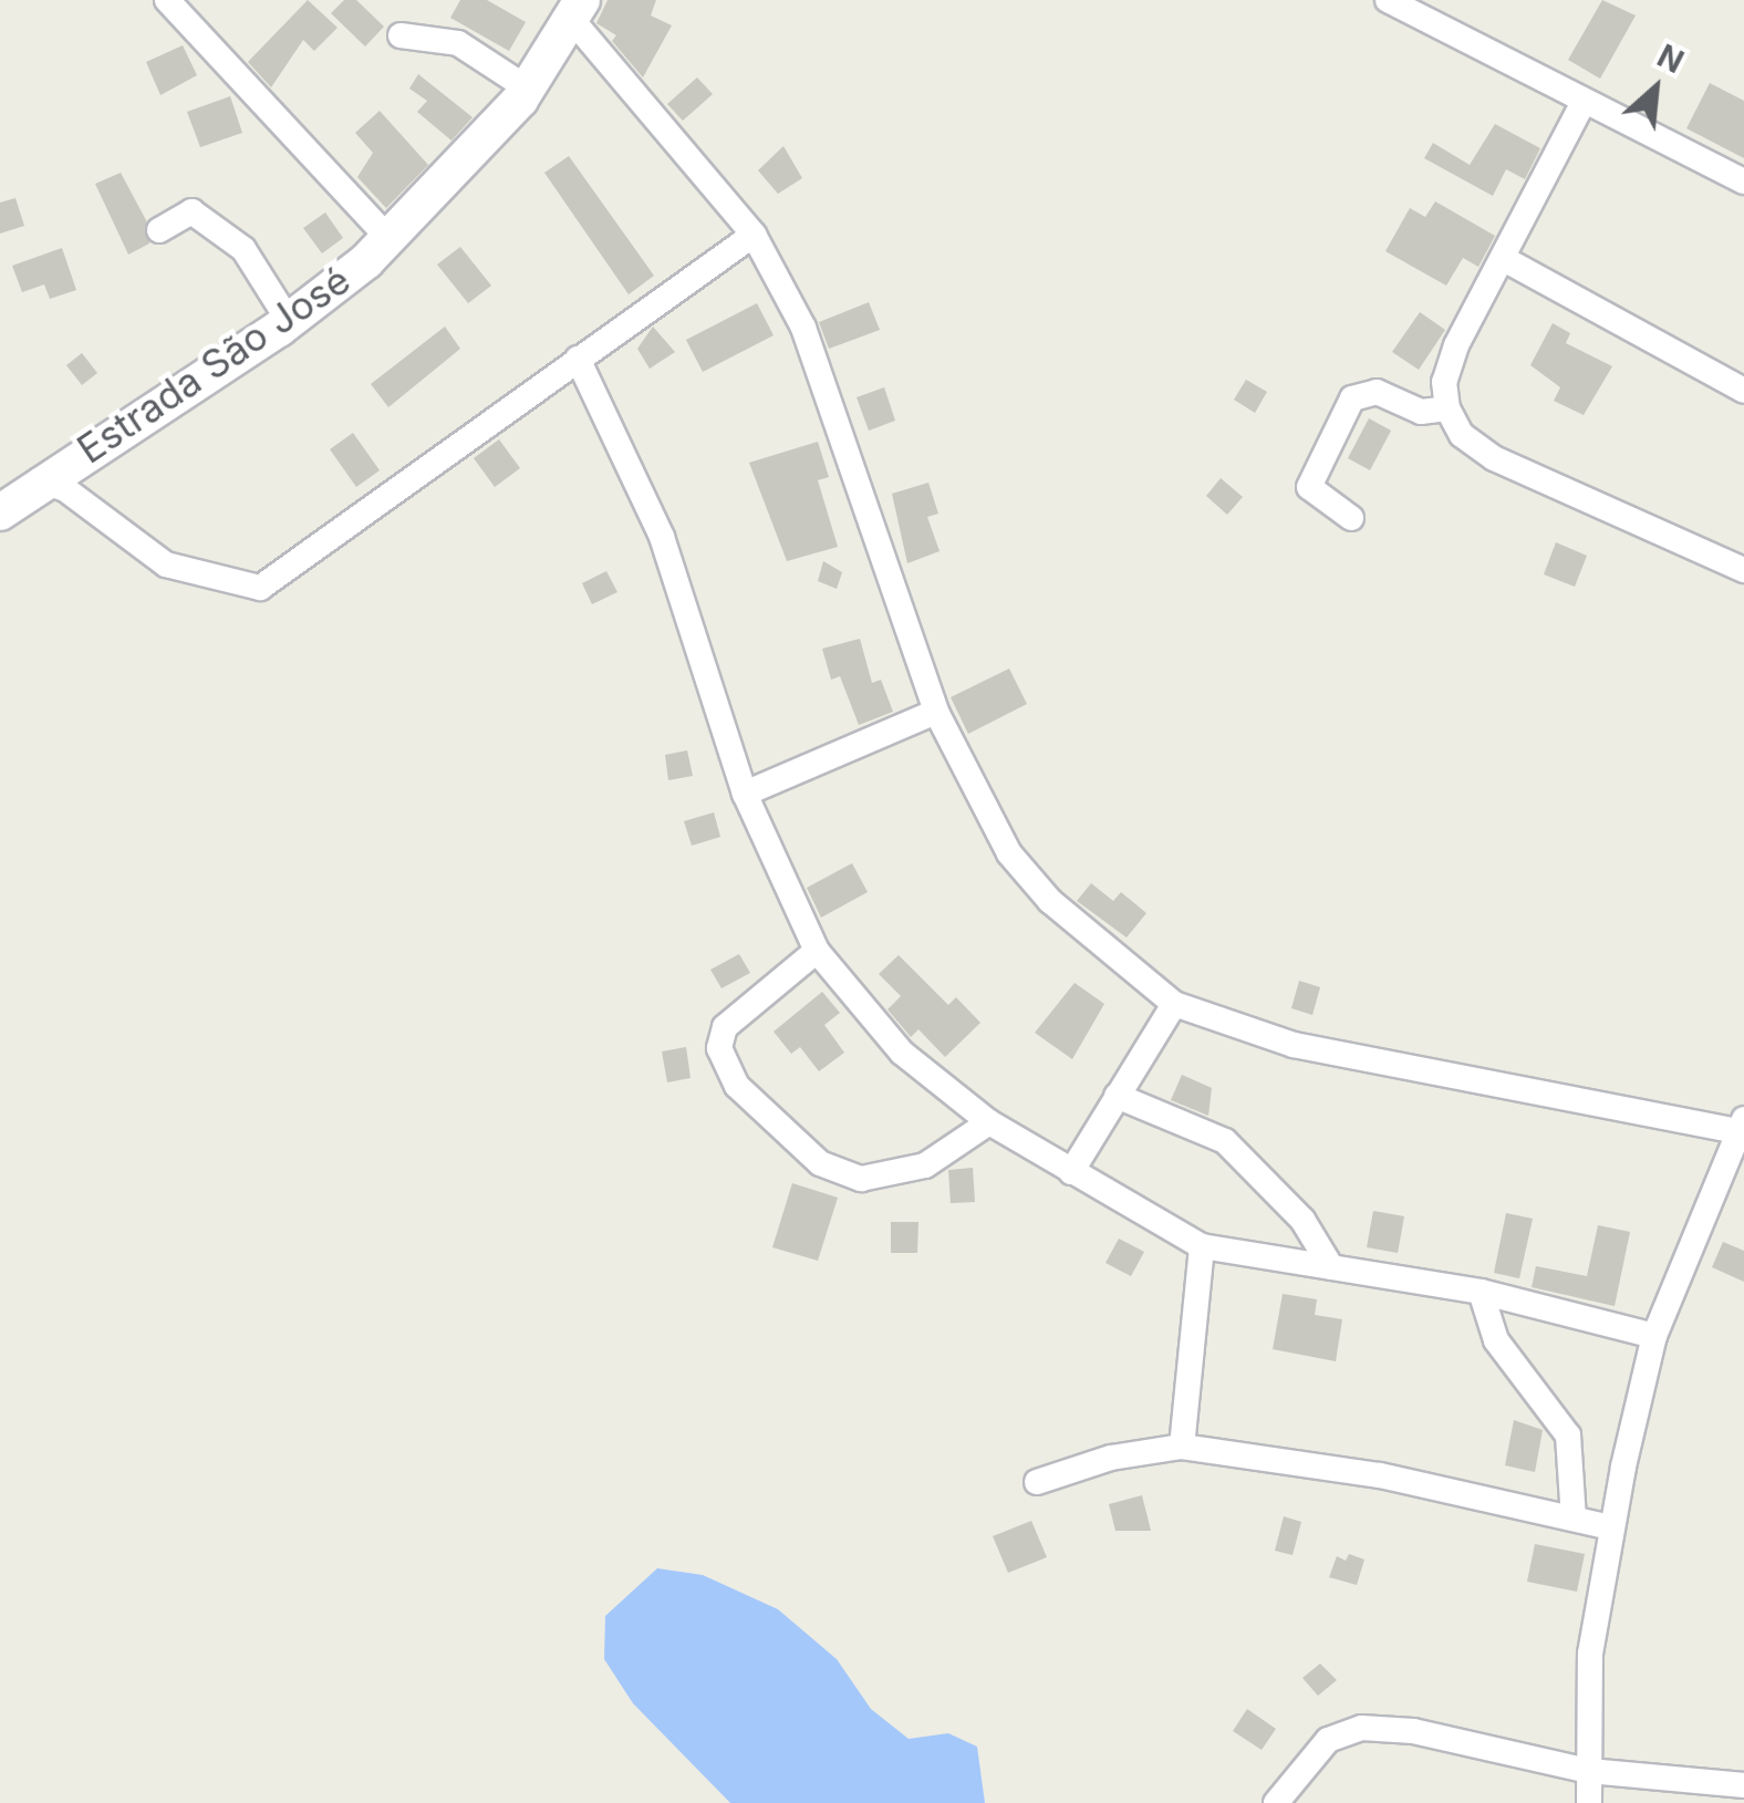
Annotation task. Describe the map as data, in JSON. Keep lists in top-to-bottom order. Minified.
{"streets":{"street":["Estrada São José"]},"north":"top right"}
